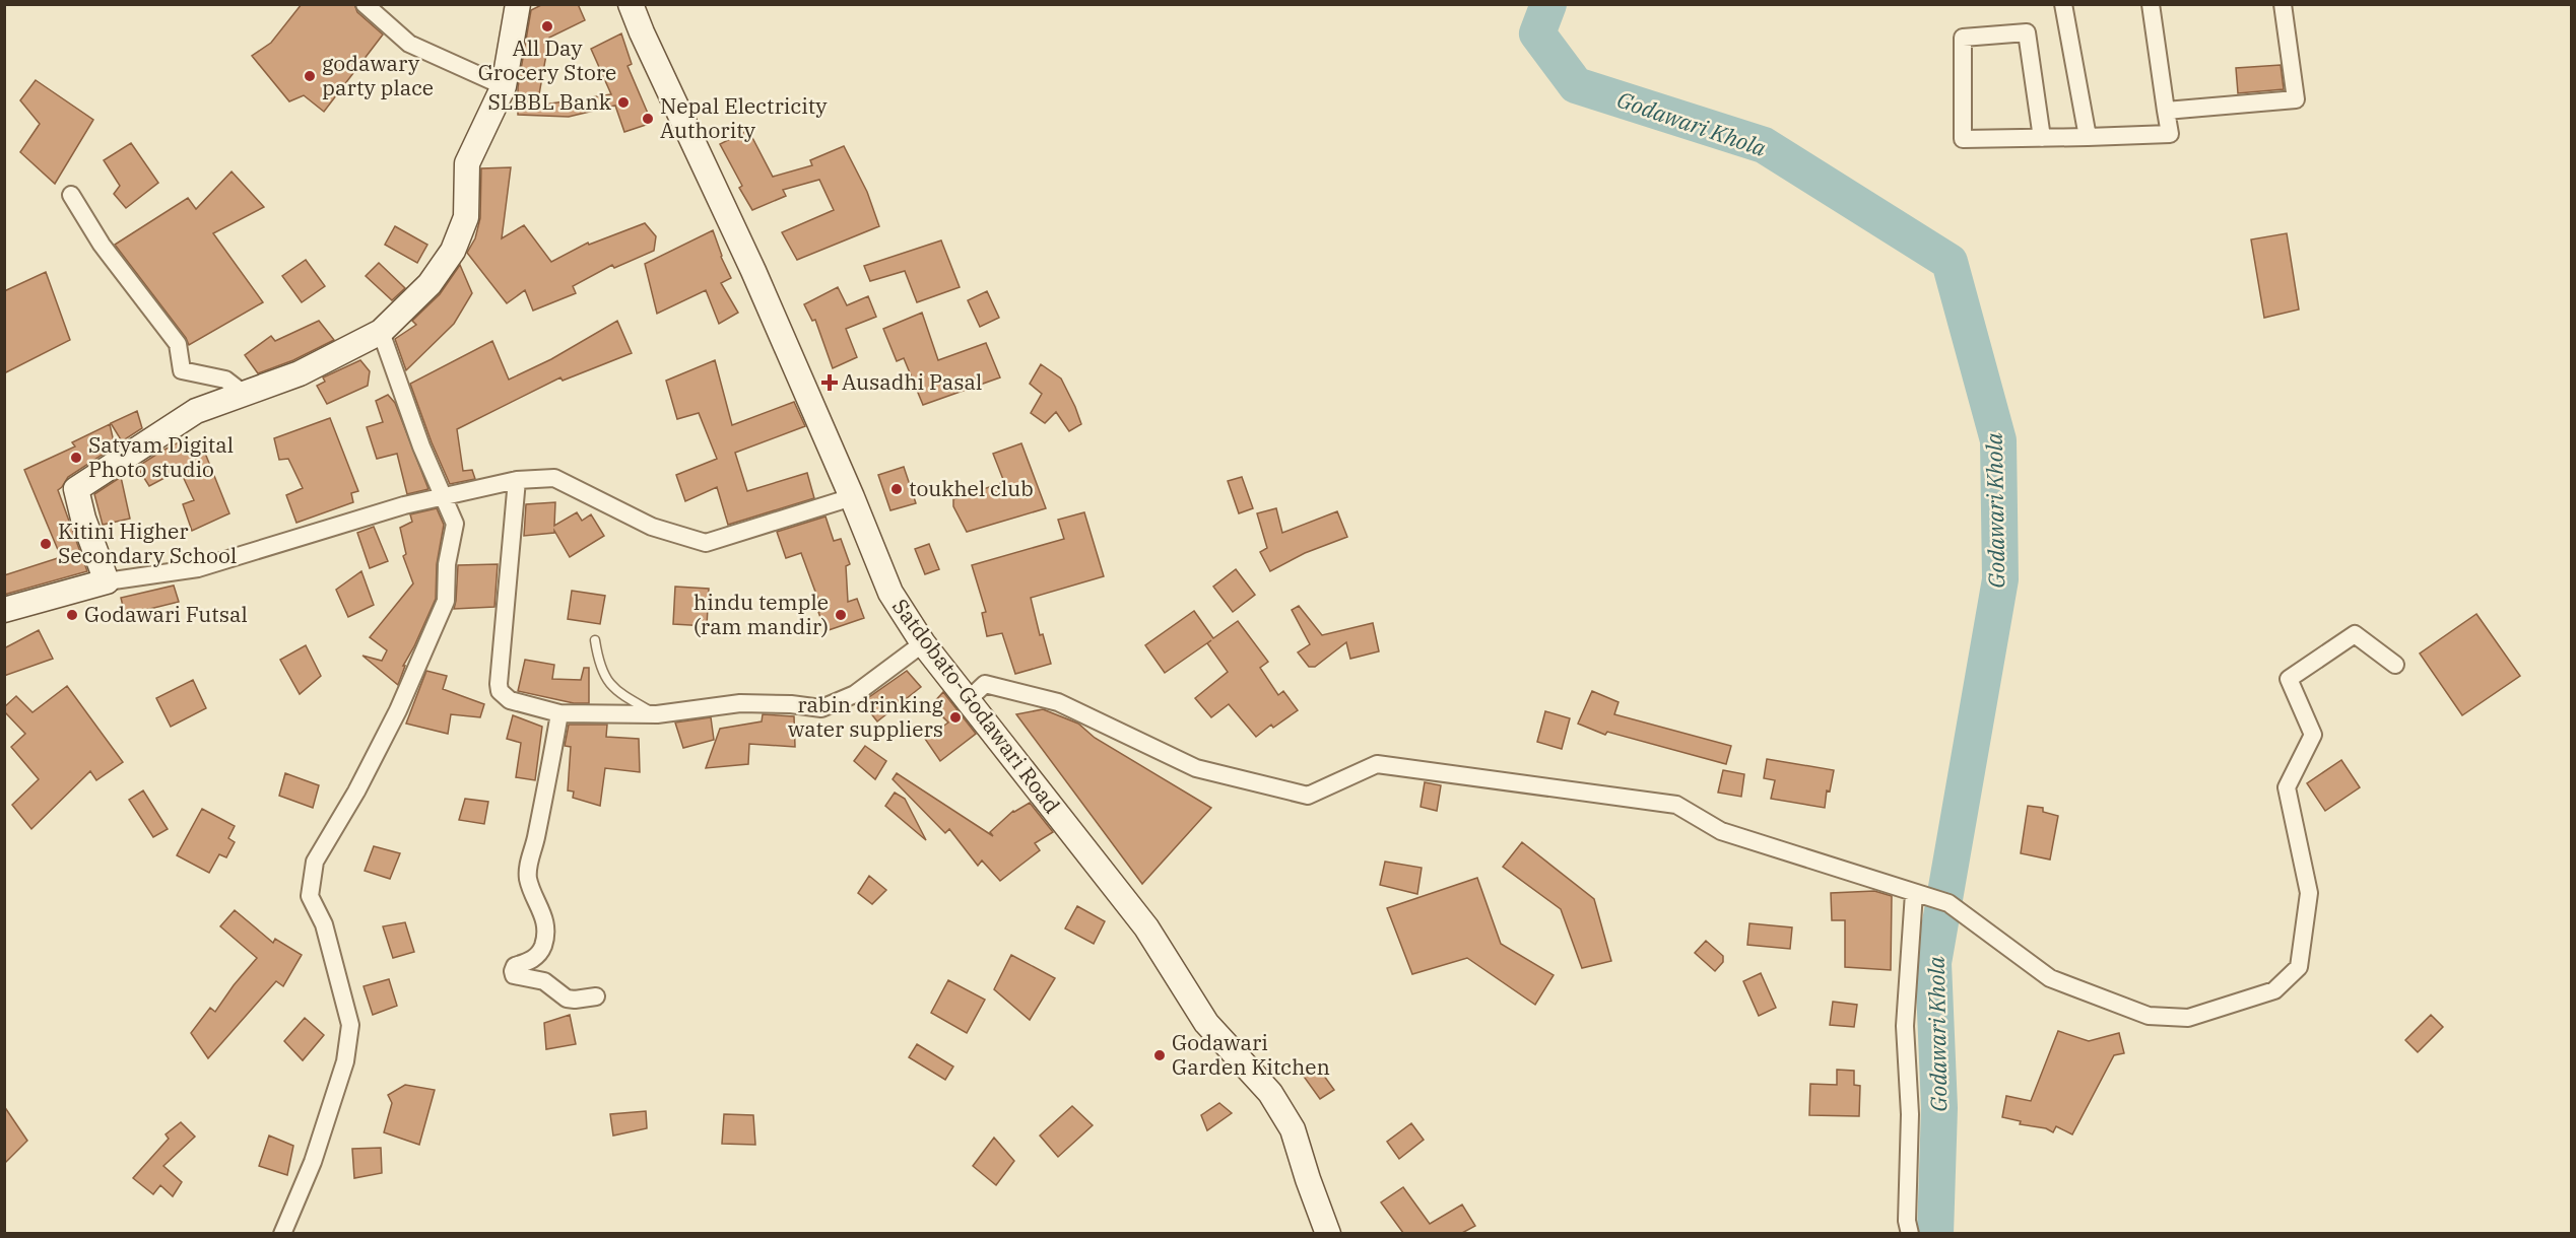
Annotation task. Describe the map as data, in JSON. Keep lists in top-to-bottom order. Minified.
{"streets":{"street":["Satdobato-Godawari Road"]},"water":["Godawari Khola"],"places":{"other":["All Day Grocery Store","godawary party place","SLBBL Bank","Nepal Electricity Authority","Satyam Digital Photo studio","toukhel club","Kitini Higher Secondary School","Godawari Futsal","hindu temple (ram mandir)","rabin drinking water suppliers","Godawari Garden Kitchen"],"health":["Ausadhi Pasal"]}}
